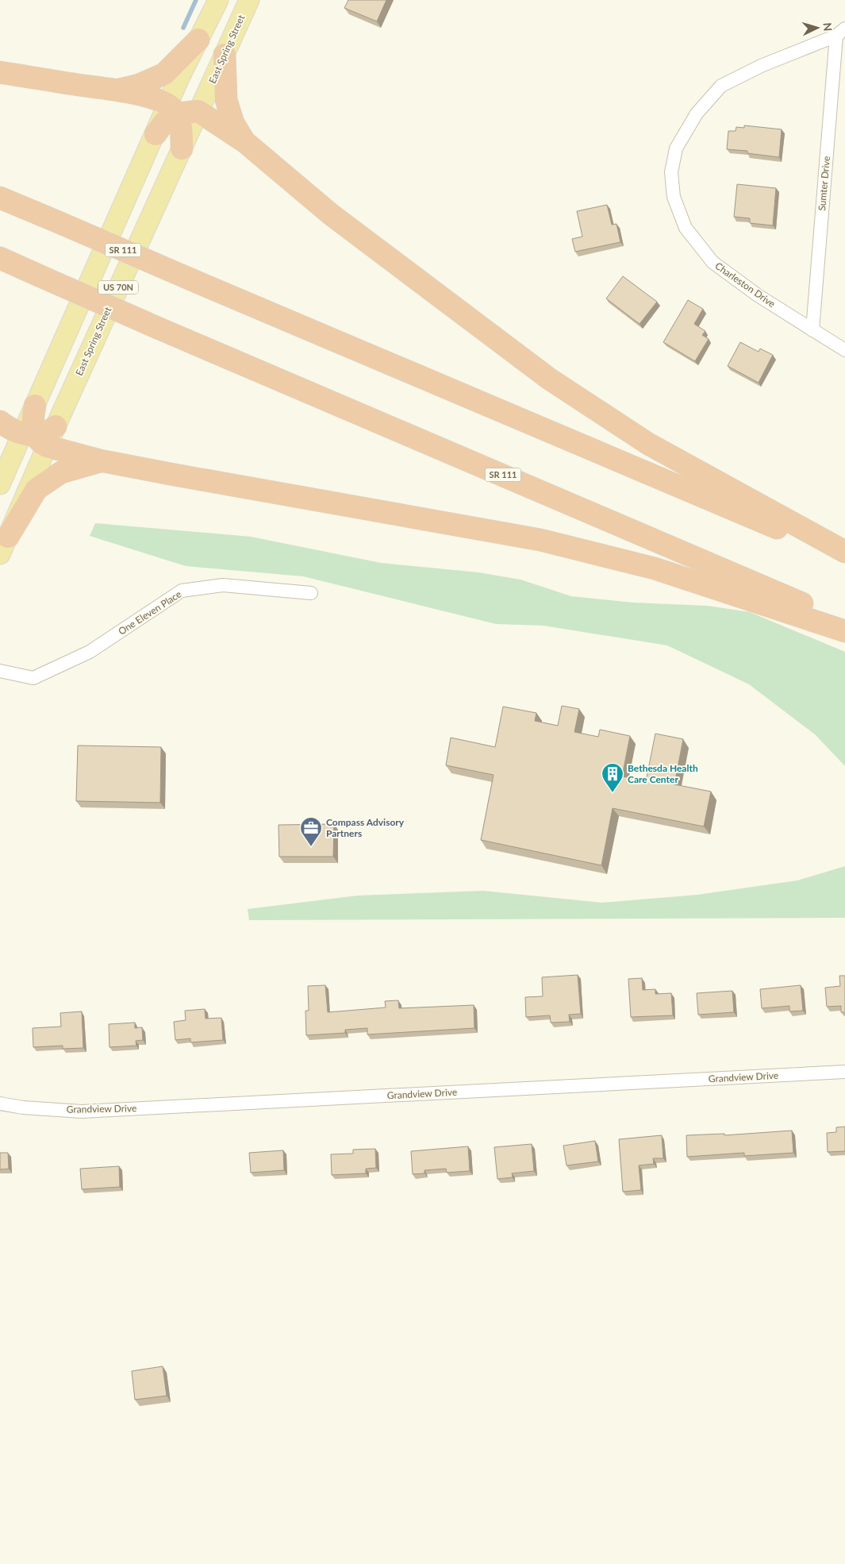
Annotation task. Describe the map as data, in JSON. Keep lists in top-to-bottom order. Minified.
{"streets":{"highway":["SR 111"],"main road":["East Spring Street","US 70N"],"street":["Sumter Drive","Charleston Drive","One Eleven Place","Grandview Drive"]},"crossings":[["Sumter Drive","Charleston Drive"]],"places":{"building":["Bethesda Health Care Center"],"office":["Compass Advisory Partners"]},"north":"right"}
